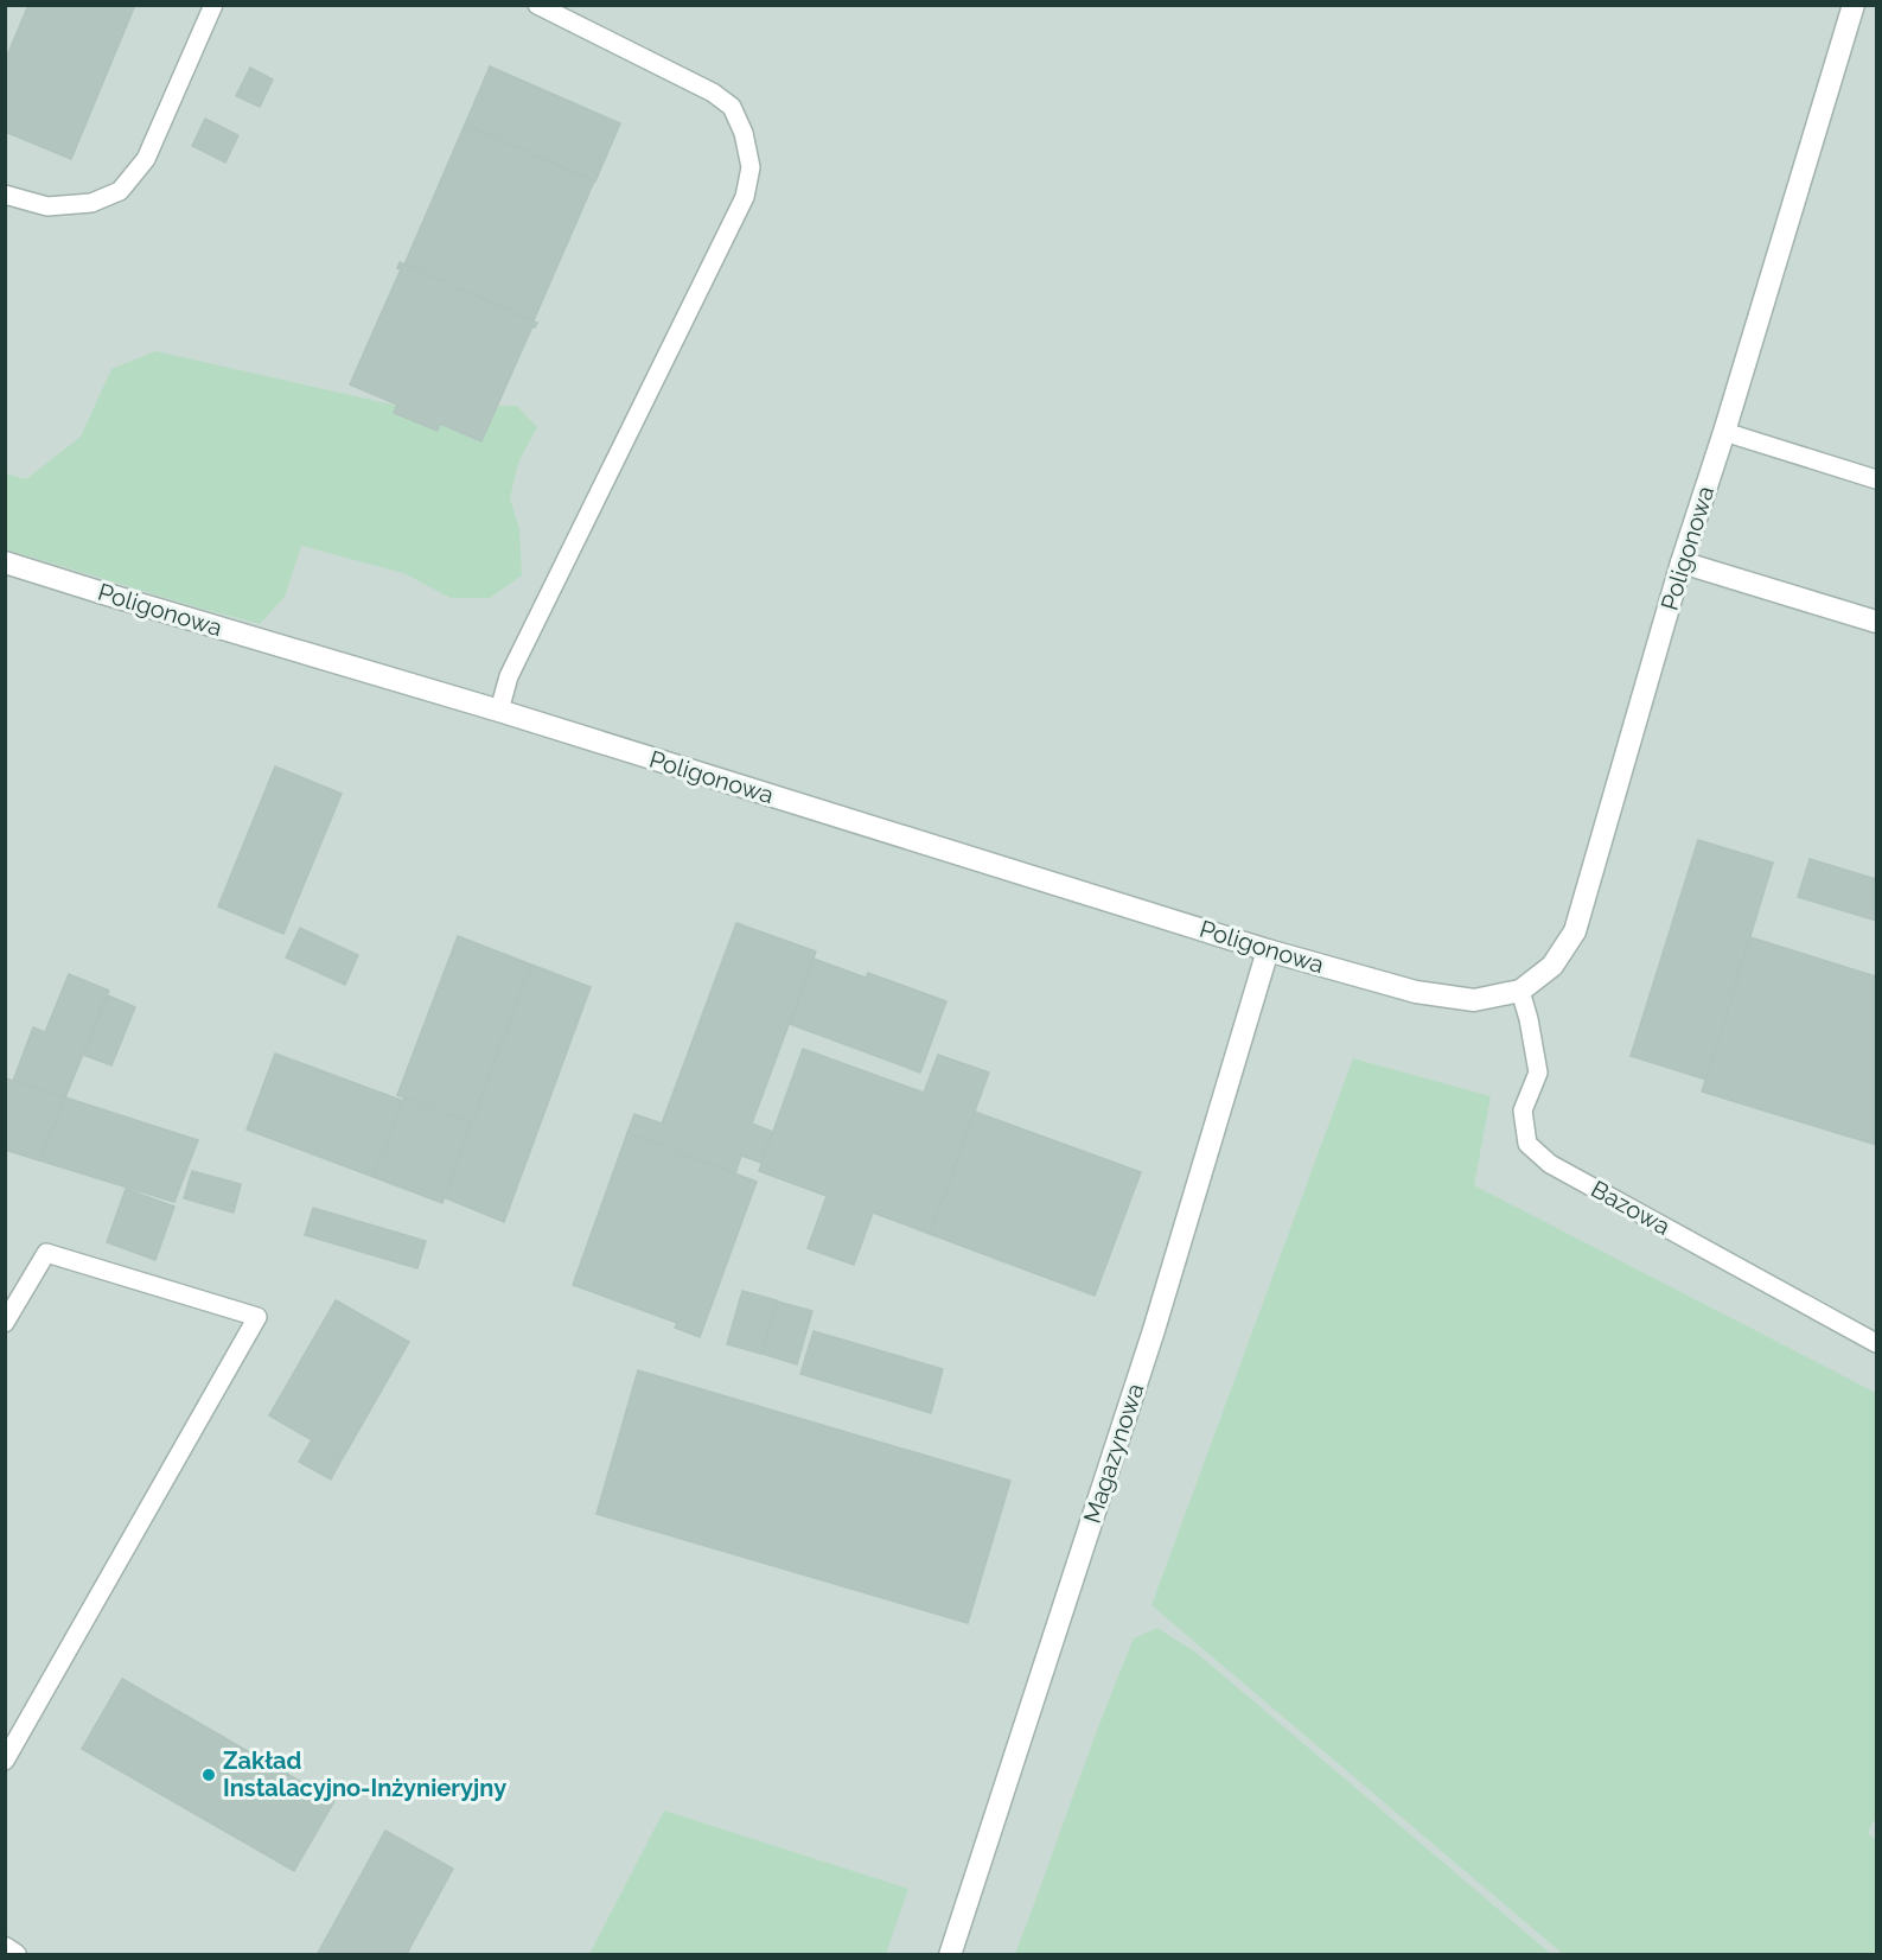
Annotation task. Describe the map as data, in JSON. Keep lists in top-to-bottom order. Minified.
{"streets":{"street":["Poligonowa","Magazynowa"],"lane":["Bazowa"]},"crossings":[["Poligonowa","Bazowa"],["Poligonowa","Magazynowa"]],"places":["Zakład Instalacyjno-Inżynieryjny"]}
